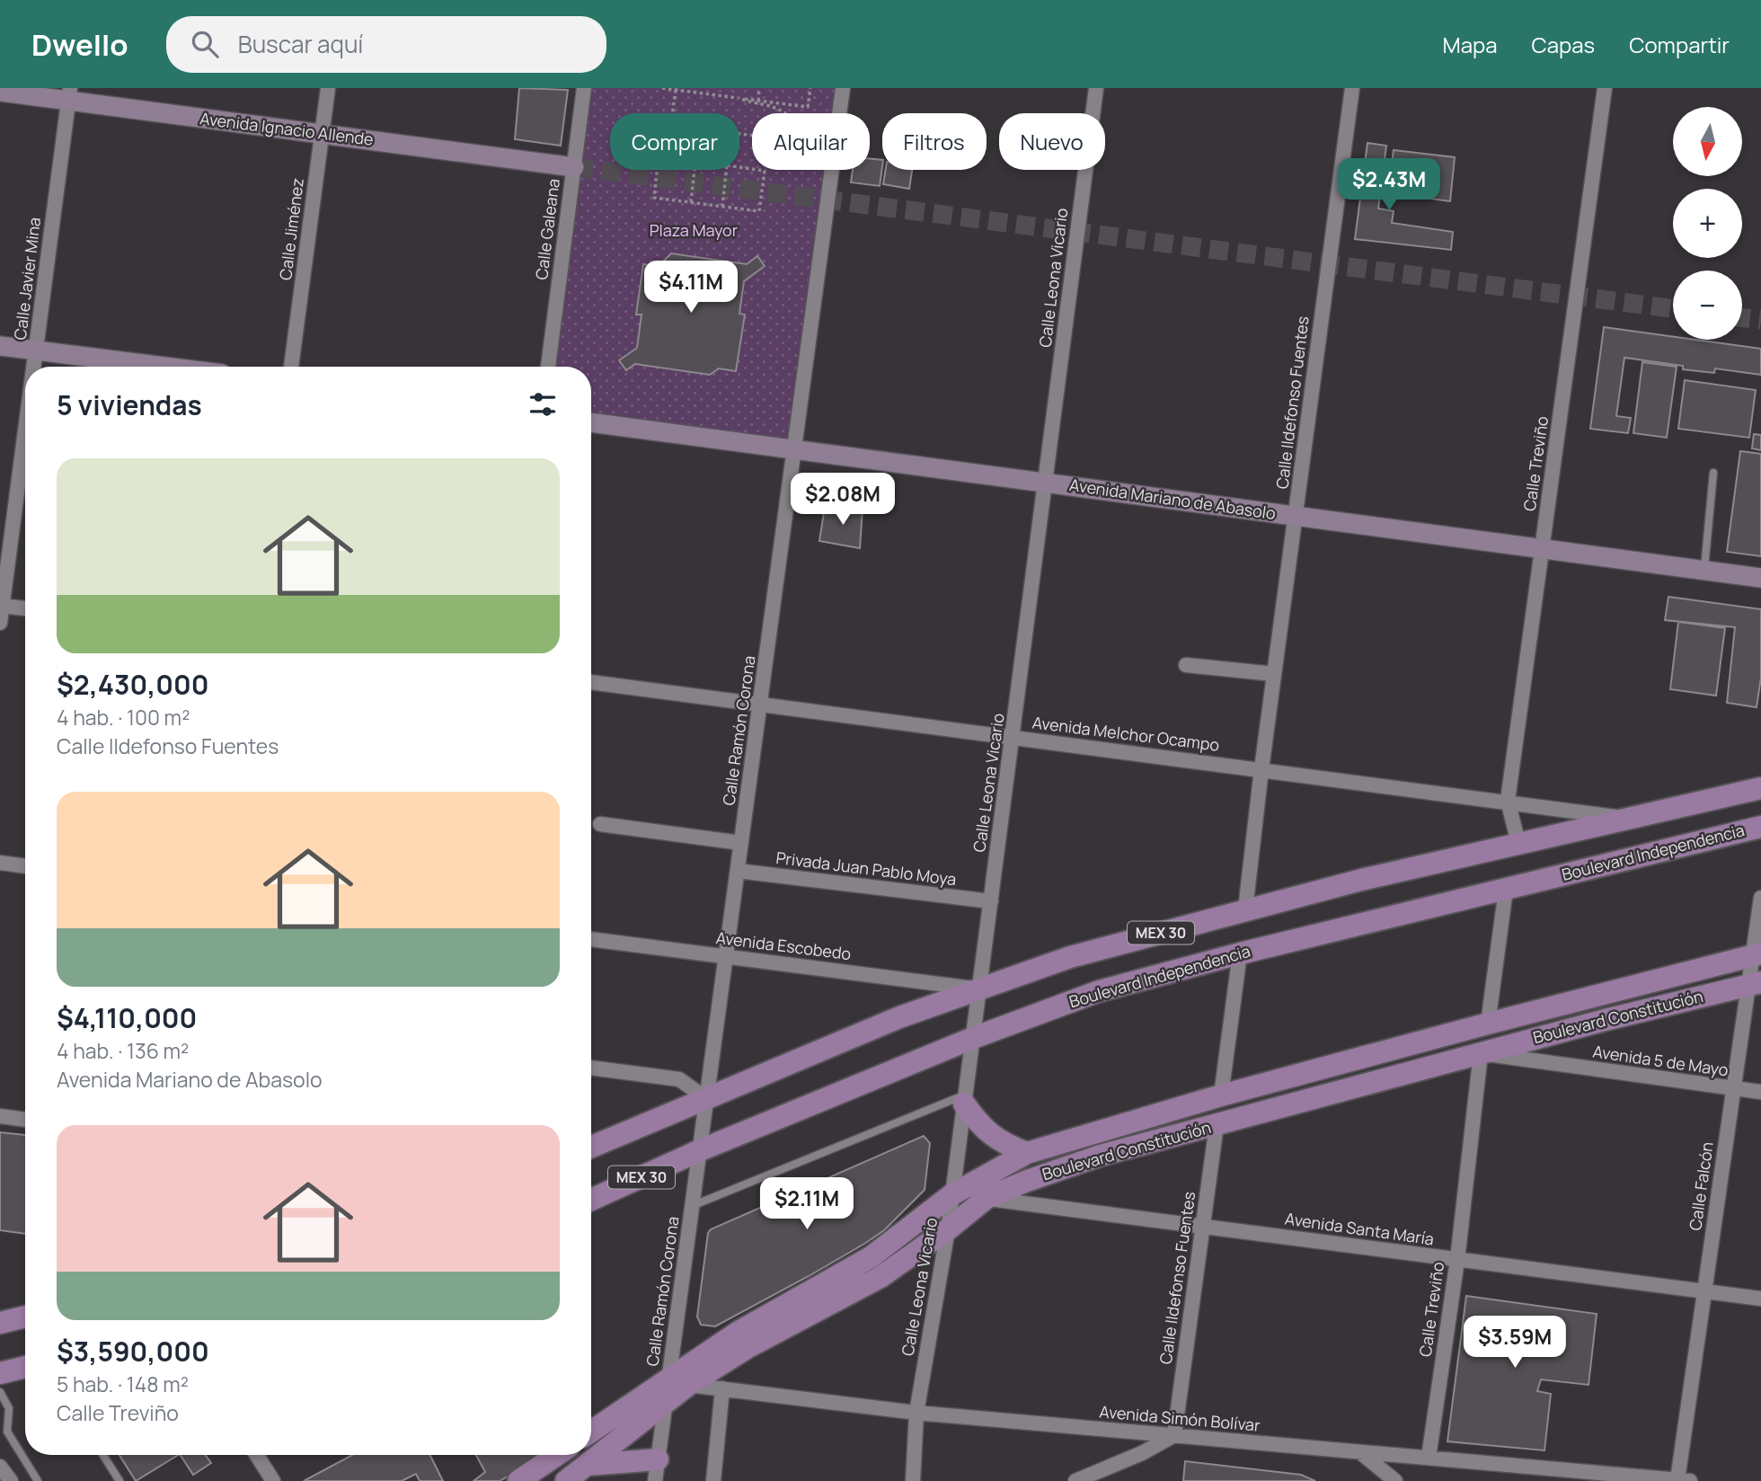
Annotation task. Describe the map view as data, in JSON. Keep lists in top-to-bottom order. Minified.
{"streets":{"main road":["Boulevard Independencia","MEX 30","Boulevard Constitución"],"street":["Avenida Ignacio Allende","Calle Jiménez","Calle Galeana","Calle Leona Vicario","Calle Javier Mina","Calle Ildefonso Fuentes","Calle Treviño","Avenida Mariano de Abasolo","Calle Ramón Corona","Avenida Melchor Ocampo","Privada Juan Pablo Moya","Avenida Escobedo","Avenida 5 de Mayo","Calle Falcón","Avenida Santa María","Avenida Simón Bolívar"]},"crossings":[["Avenida Ignacio Allende","Calle Jiménez"],["Avenida Ignacio Allende","Calle Galeana"],["Avenida Ignacio Allende","Calle Javier Mina"],["Calle Leona Vicario","Avenida Mariano de Abasolo"],["Calle Leona Vicario","Avenida Melchor Ocampo"],["Calle Leona Vicario","Boulevard Independencia"],["Calle Leona Vicario","Privada Juan Pablo Moya"],["Calle Leona Vicario","MEX 30"],["Calle Leona Vicario","Avenida Escobedo"],["Calle Leona Vicario","Boulevard Constitución"],["Calle Leona Vicario","Avenida Santa María"],["Calle Leona Vicario","Avenida Simón Bolívar"],["Calle Ildefonso Fuentes","Avenida Mariano de Abasolo"],["Calle Ildefonso Fuentes","Avenida Melchor Ocampo"],["Calle Ildefonso Fuentes","MEX 30"],["Calle Ildefonso Fuentes","Boulevard Constitución"],["Calle Ildefonso Fuentes","Avenida Santa María"],["Calle Ildefonso Fuentes","Avenida Simón Bolívar"],["Calle Treviño","Avenida Mariano de Abasolo"],["Calle Treviño","Avenida Melchor Ocampo"],["Calle Treviño","MEX 30"],["Calle Treviño","Boulevard Constitución"],["Calle Treviño","Avenida 5 de Mayo"],["Calle Treviño","Avenida Santa María"],["Calle Treviño","Avenida Simón Bolívar"],["Avenida Mariano de Abasolo","Calle Ramón Corona"],["Calle Ramón Corona","Avenida Melchor Ocampo"],["Calle Ramón Corona","Boulevard Independencia"],["Calle Ramón Corona","Privada Juan Pablo Moya"],["Calle Ramón Corona","MEX 30"],["Calle Ramón Corona","Avenida Escobedo"],["Calle Ramón Corona","Boulevard Constitución"],["Calle Ramón Corona","Avenida Simón Bolívar"],["Avenida Melchor Ocampo","MEX 30"],["MEX 30","Avenida Escobedo"],["Boulevard Constitución","Avenida 5 de Mayo"],["Boulevard Constitución","Calle Falcón"],["Boulevard Constitución","Avenida Santa María"],["Boulevard Constitución","Avenida Simón Bolívar"],["Avenida 5 de Mayo","Calle Falcón"],["Calle Falcón","Avenida Santa María"],["Calle Falcón","Avenida Simón Bolívar"]],"parks":["Plaza Mayor"],"north":"bottom","page":{"header":"Dwello","search":"Buscar aquí","nav":["Mapa","Capas","Compartir"],"map_buttons":["+","−"],"chip":["Comprar","Alquilar","Filtros","Nuevo"],"price":["$2.43M","$4.11M","$2.08M","$2.11M","$3.59M"],"heading":"5 viviendas","list":[{"name":"$2,430,000","note":"4 hab. · 100 m² · Calle Ildefonso Fuentes"},{"name":"$4,110,000","note":"4 hab. · 136 m² · Avenida Mariano de Abasolo"},{"name":"$3,590,000","note":"5 hab. · 148 m² · Calle Treviño"}]}}
